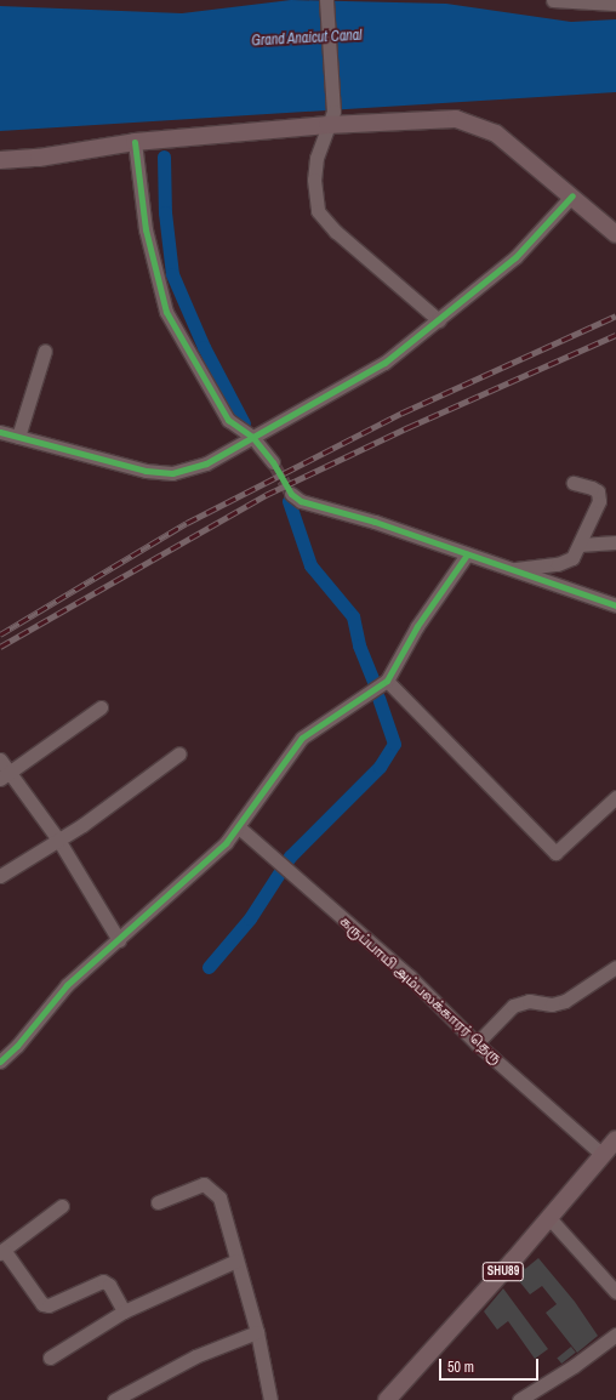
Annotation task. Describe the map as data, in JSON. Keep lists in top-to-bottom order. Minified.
{"streets":{"main road":["SHU89"],"street":["கருப்பாயி அம்பலக்காரர் தெரு"]},"crossings":[["கருப்பாயி அம்பலக்காரர் தெரு","SHU89"]],"water":["Grand Anaicut Canal"],"scale_bar":"50 m"}
